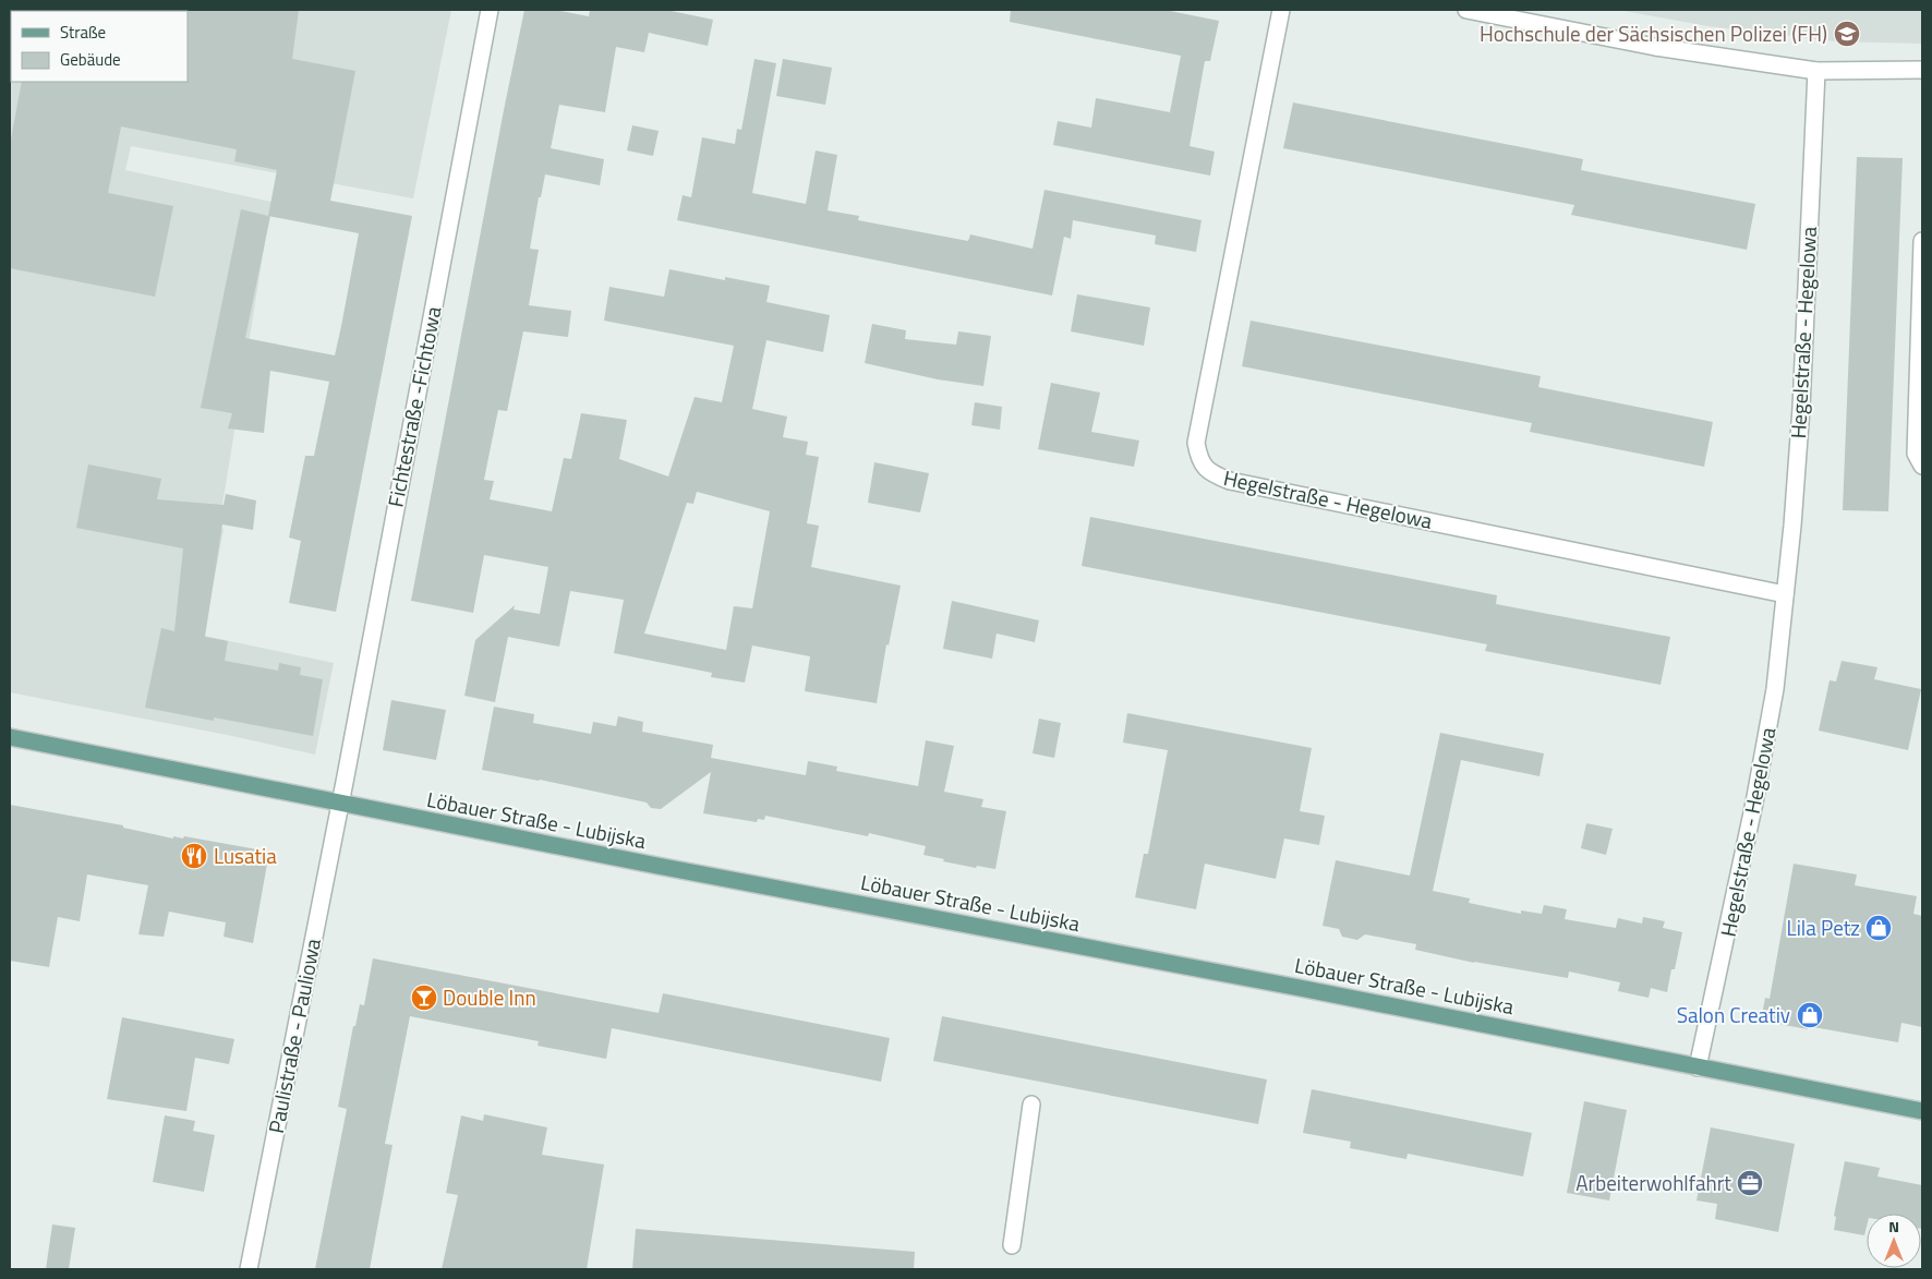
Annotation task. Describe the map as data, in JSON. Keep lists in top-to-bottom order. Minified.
{"streets":{"main road":["Löbauer Straße - Lubijska"],"street":["Hegelstraße - Hegelowa","Fichtestraße -Fichtowa","Paulistraße - Pauliowa"]},"crossings":[["Hegelstraße - Hegelowa","Löbauer Straße - Lubijska"],["Fichtestraße -Fichtowa","Löbauer Straße - Lubijska"],["Fichtestraße -Fichtowa","Paulistraße - Pauliowa"],["Löbauer Straße - Lubijska","Paulistraße - Pauliowa"]],"places":{"school or university":["Hochschule der Sächsischen Polizei (FH)"],"restaurant":["Lusatia"],"shop":["Lila Petz","Salon Creativ"],"bar":["Double Inn"],"office":["Arbeiterwohlfahrt"]},"legend":["Straße","Gebäude"],"north":"top"}
